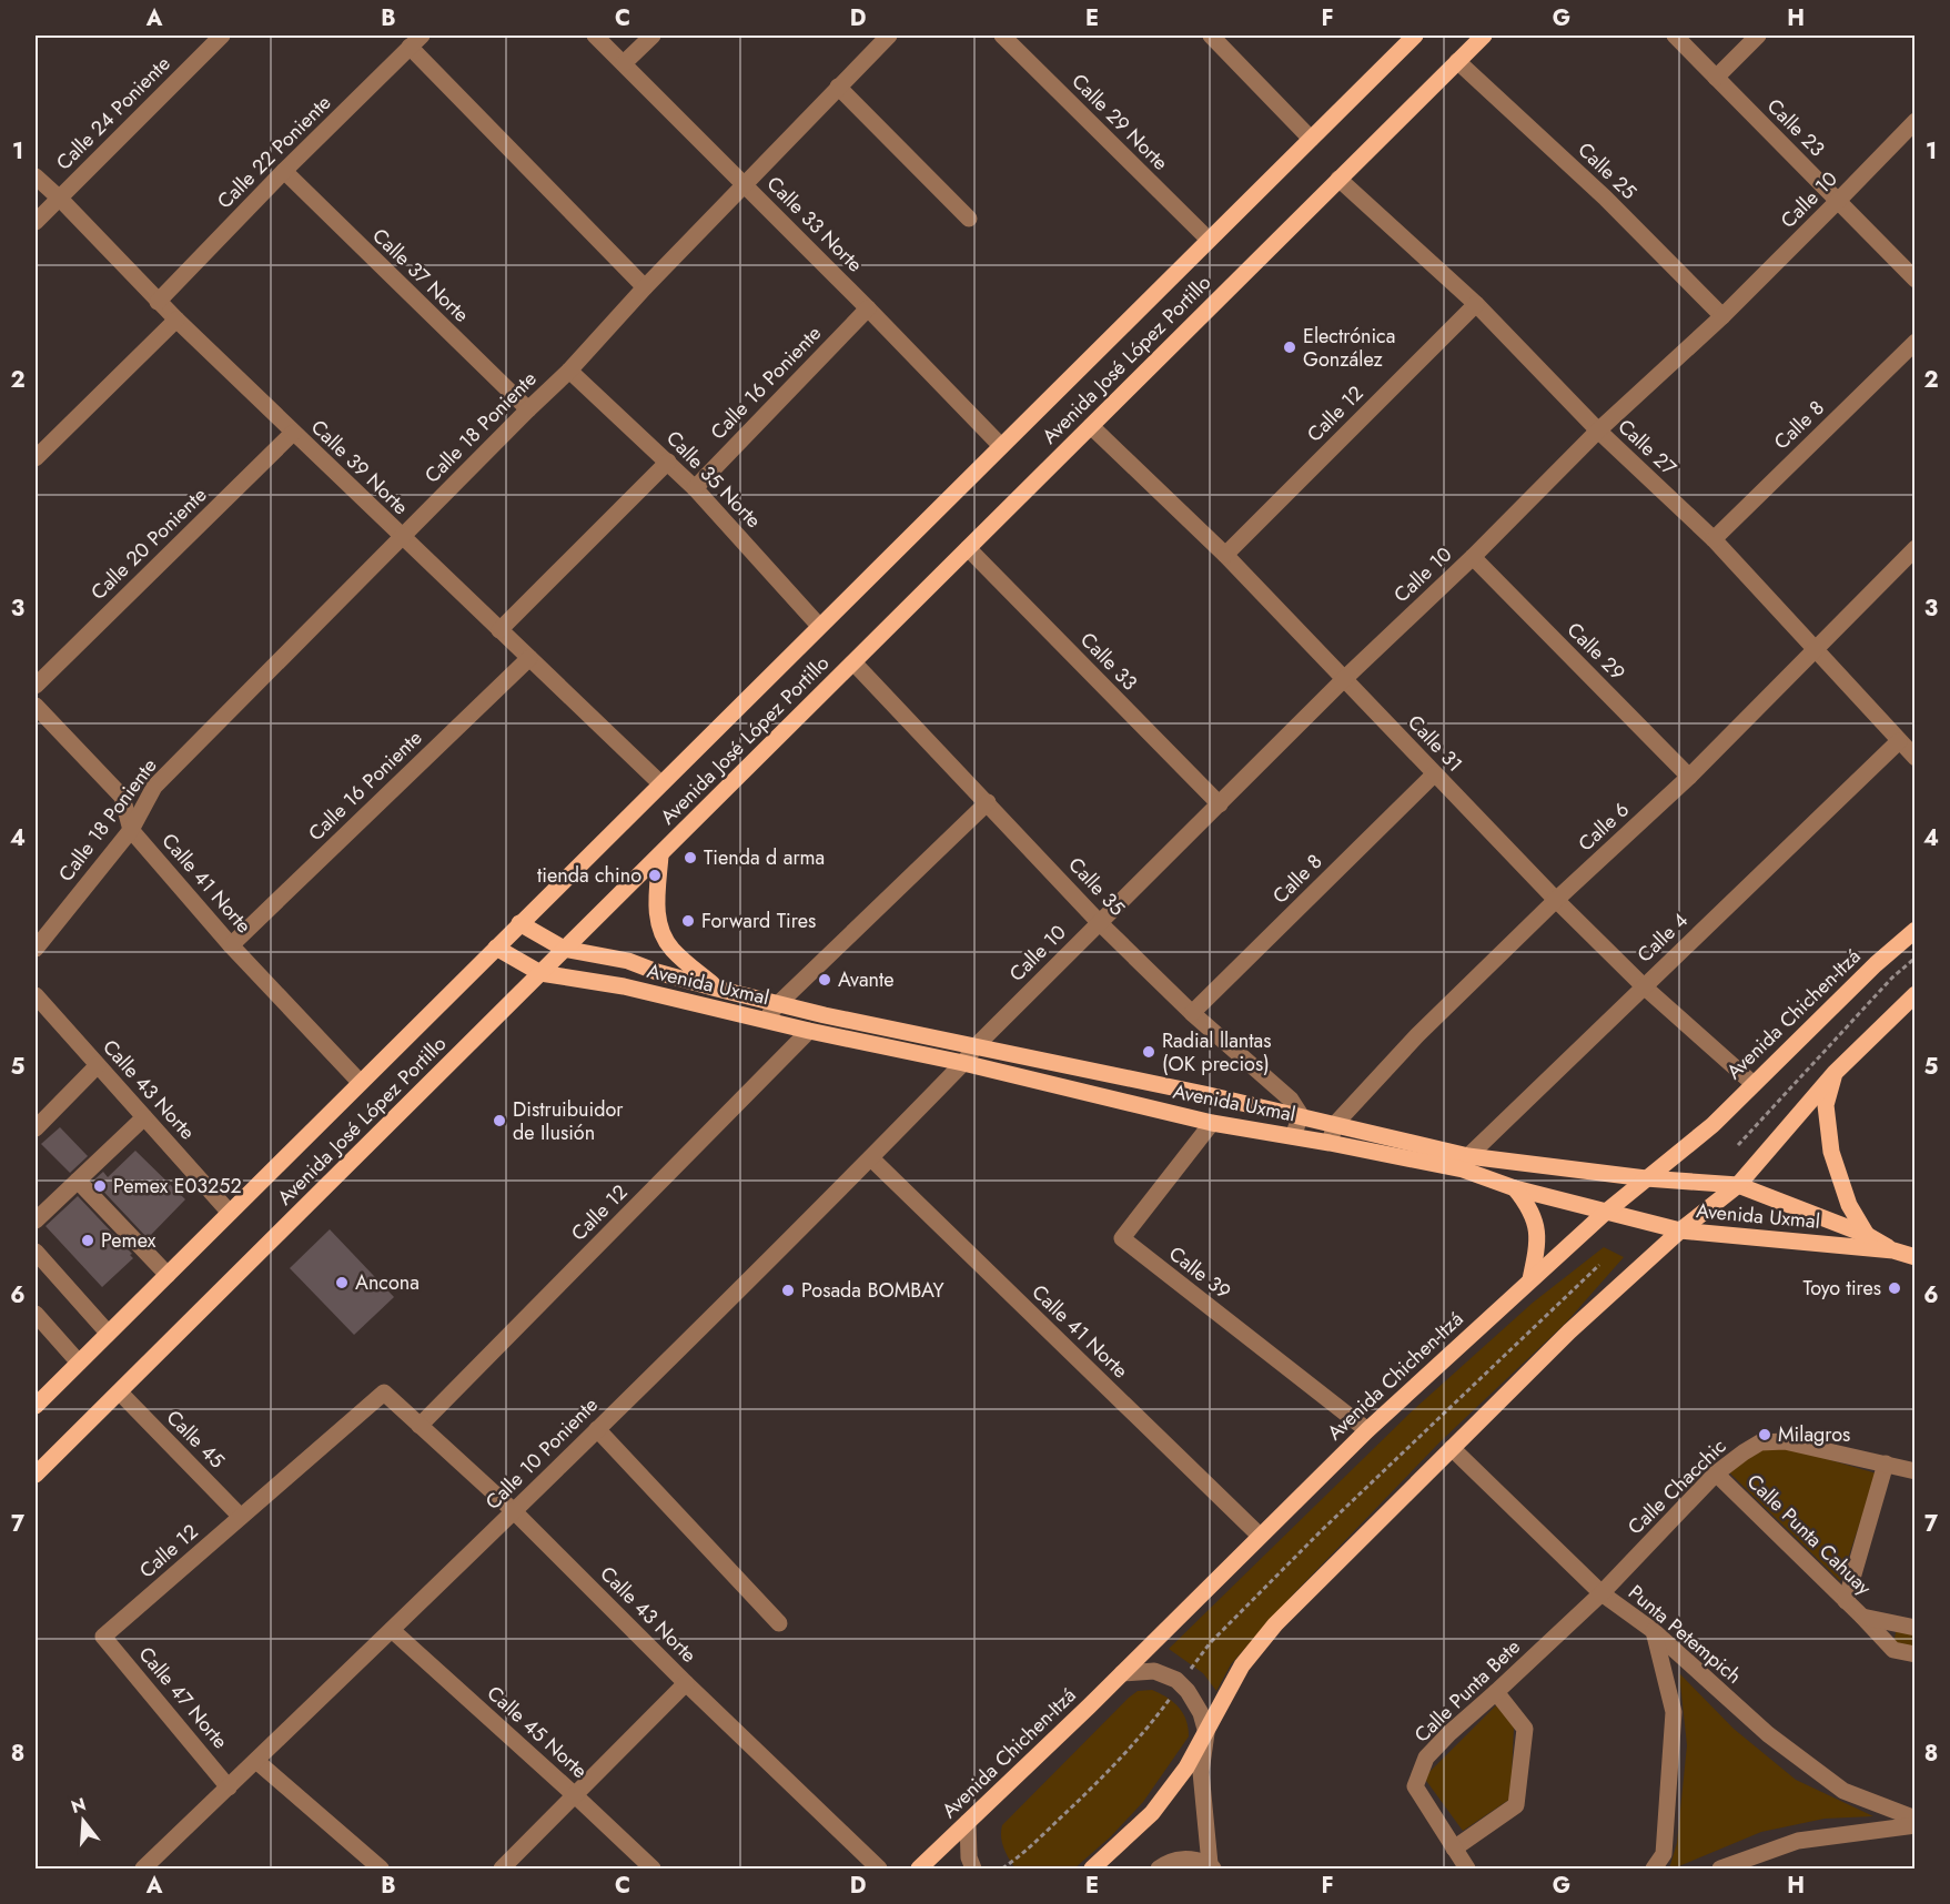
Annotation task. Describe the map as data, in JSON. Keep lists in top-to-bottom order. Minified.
{"streets":{"main road":["Avenida José López Portillo","Avenida Uxmal","Avenida Chichen-Itzá"],"street":["Calle 24 Poniente","Calle 29 Norte","Calle 23","Calle 22 Poniente","Calle 25","Calle 10","Calle 33 Norte","Calle 37 Norte","Calle 16 Poniente","Calle 12","Calle 8","Calle 18 Poniente","Calle 27","Calle 39 Norte","Calle 35 Norte","Calle 20 Poniente","Calle 29","Calle 33","Calle 31","Calle 6","Calle 41 Norte","Calle 35","Calle 4","Calle 43 Norte","Calle 39","Calle 45","Calle 10 Poniente","Calle Chacchic","Calle Punta Cahuay","Punta Petempich","Calle Punta Bete","Calle 47 Norte","Calle 45 Norte"]},"crossings":[["Calle 24 Poniente","Calle 39 Norte"],["Calle 29 Norte","Avenida José López Portillo"],["Calle 23","Calle 10"],["Calle 22 Poniente","Calle 37 Norte"],["Calle 22 Poniente","Calle 39 Norte"],["Calle 25","Calle 10"],["Calle 25","Avenida José López Portillo"],["Calle 10","Calle 27"],["Calle 10","Calle 29"],["Calle 10","Calle 33"],["Calle 10","Calle 31"],["Calle 10","Calle 35"],["Calle 10","Avenida Uxmal"],["Calle 10","Calle 10 Poniente"],["Calle 33 Norte","Avenida José López Portillo"],["Calle 33 Norte","Calle 16 Poniente"],["Calle 33 Norte","Calle 18 Poniente"],["Calle 37 Norte","Calle 18 Poniente"],["Avenida José López Portillo","Calle 27"],["Avenida José López Portillo","Calle 39 Norte"],["Avenida José López Portillo","Calle 35 Norte"],["Avenida José López Portillo","Calle 33"],["Avenida José López Portillo","Calle 31"],["Avenida José López Portillo","Calle 41 Norte"],["Avenida José López Portillo","Calle 35"],["Avenida José López Portillo","Avenida Uxmal"],["Avenida José López Portillo","Calle 43 Norte"],["Avenida José López Portillo","Calle 45"],["Calle 16 Poniente","Calle 39 Norte"],["Calle 16 Poniente","Calle 35 Norte"],["Calle 16 Poniente","Calle 41 Norte"],["Calle 12","Calle 27"],["Calle 12","Calle 31"],["Calle 12","Avenida Uxmal"],["Calle 12","Calle 43 Norte"],["Calle 12","Calle 45"],["Calle 12","Calle 47 Norte"],["Calle 8","Calle 27"],["Calle 8","Calle 31"],["Calle 8","Calle 35"],["Calle 18 Poniente","Calle 39 Norte"],["Calle 18 Poniente","Calle 35 Norte"],["Calle 18 Poniente","Calle 41 Norte"],["Calle 27","Calle 6"],["Calle 27","Calle 4"],["Calle 39 Norte","Calle 20 Poniente"],["Calle 29","Calle 6"],["Calle 31","Calle 6"],["Calle 31","Calle 4"],["Calle 31","Avenida Chichen-Itzá"],["Calle 6","Avenida Uxmal"],["Calle 41 Norte","Avenida Chichen-Itzá"],["Calle 41 Norte","Calle 10 Poniente"],["Calle 35","Avenida Uxmal"],["Calle 4","Avenida Uxmal"],["Avenida Uxmal","Avenida Chichen-Itzá"],["Avenida Uxmal","Calle 39"],["Avenida Uxmal","Calle 10 Poniente"],["Avenida Chichen-Itzá","Calle 39"],["Calle 43 Norte","Calle 10 Poniente"],["Calle 10 Poniente","Calle 47 Norte"],["Calle 10 Poniente","Calle 45 Norte"],["Calle Chacchic","Calle Punta Cahuay"],["Calle Chacchic","Punta Petempich"],["Calle Chacchic","Calle Punta Bete"],["Punta Petempich","Calle Punta Bete"]],"places":["Electrónica González","Tienda d arma","tienda chino","Forward Tires","Avante","Radial llantas (OK precios)","Distruibuidor de Ilusión","Pemex E03252","Pemex","Ancona","Toyo tires","Posada BOMBAY","Milagros"],"north":"top","grid":{"columns":["A","B","C","D","E","F","G","H"],"rows":["1","2","3","4","5","6","7","8"]}}
